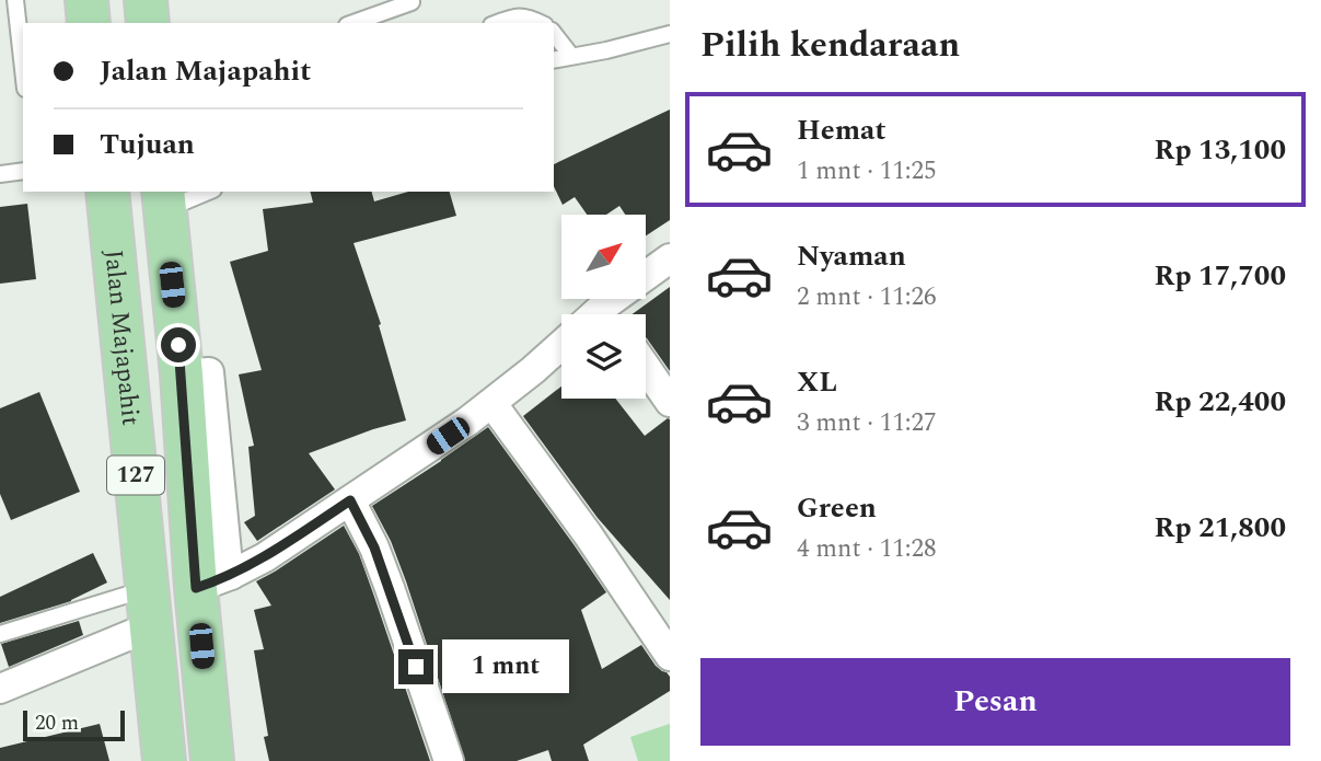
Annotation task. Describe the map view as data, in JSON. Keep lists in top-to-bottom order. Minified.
{"streets":{"main road":["Jalan Majapahit","127"]},"scale_bar":"20 m","north":"top right","page":{"heading":"Pilih kendaraan","banner":["Jalan Majapahit","Tujuan"],"list":[{"name":"Hemat","note":"1 mnt · 11:25","value":"Rp 13,100"},{"name":"Nyaman","note":"2 mnt · 11:26","value":"Rp 17,700"},{"name":"XL","note":"3 mnt · 11:27","value":"Rp 22,400"},{"name":"Green","note":"4 mnt · 11:28","value":"Rp 21,800"}],"bubble":"1 mnt","buttons":"Pesan","scale":"20 m"}}
